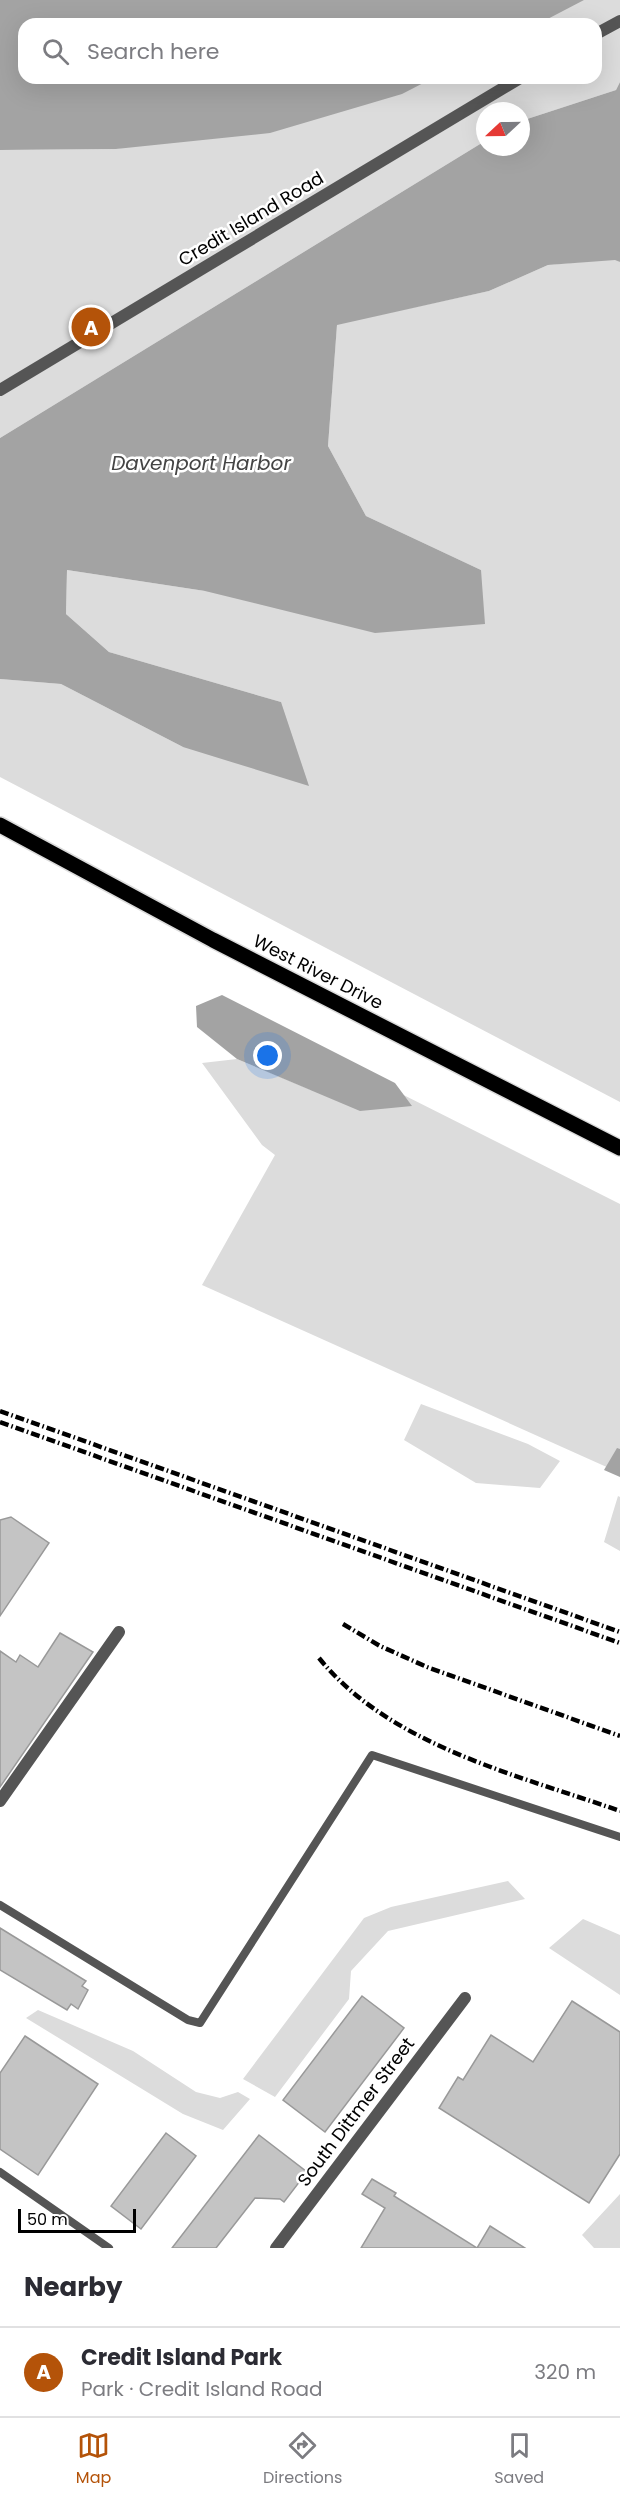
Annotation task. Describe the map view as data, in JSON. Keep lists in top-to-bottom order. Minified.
{"streets":{"main road":["West River Drive"],"street":["Credit Island Road","South Dittmer Street"]},"water":["Davenport Harbor"],"scale_bar":"50 m","north":"left","page":{"search":"Search here","pins":"A","scale":"50 m","heading":"Nearby","list":[{"mark":"A","name":"Credit Island Park","note":"Park · Credit Island Road","value":"320 m"}],"nav":["Map","Directions","Saved"]}}
